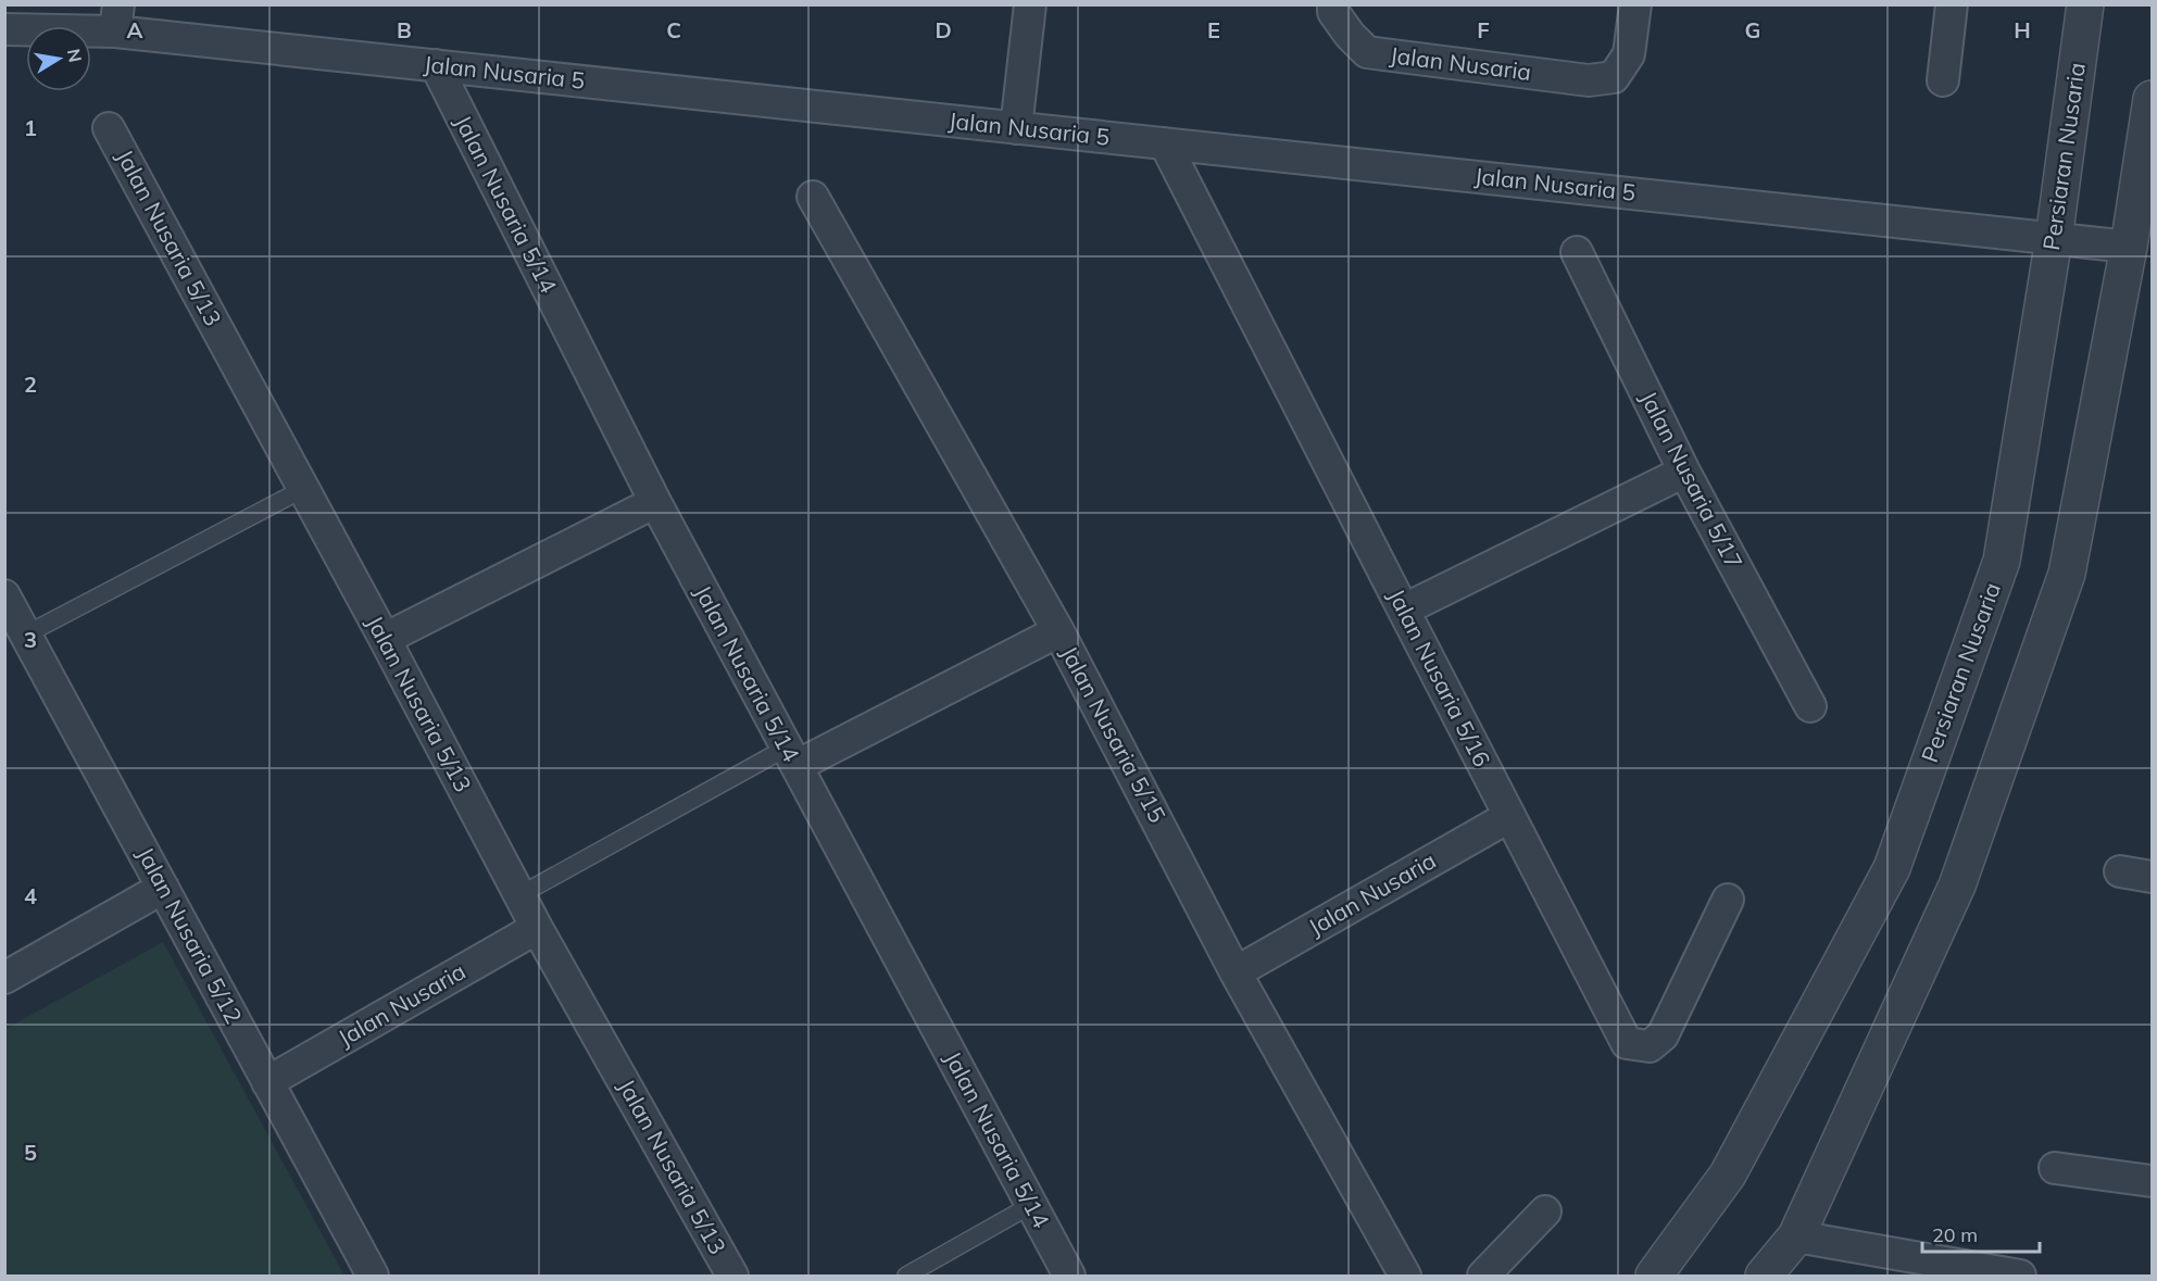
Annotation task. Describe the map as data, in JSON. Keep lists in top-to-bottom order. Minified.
{"streets":{"street":["Jalan Nusaria","Jalan Nusaria 5","Persiaran Nusaria","Jalan Nusaria 5/14","Jalan Nusaria 5/13","Jalan Nusaria 5/17","Jalan Nusaria 5/16","Jalan Nusaria 5/15","Jalan Nusaria 5/12"]},"crossings":[["Jalan Nusaria","Jalan Nusaria 5/13"],["Jalan Nusaria","Jalan Nusaria 5/16"],["Jalan Nusaria","Jalan Nusaria 5/15"],["Jalan Nusaria","Jalan Nusaria 5/12"],["Jalan Nusaria 5","Persiaran Nusaria"],["Jalan Nusaria 5","Jalan Nusaria 5/14"],["Jalan Nusaria 5","Jalan Nusaria 5/16"]],"scale_bar":"20 m","north":"right","grid":{"columns":["A","B","C","D","E","F","G","H"],"rows":["1","2","3","4","5"]}}
